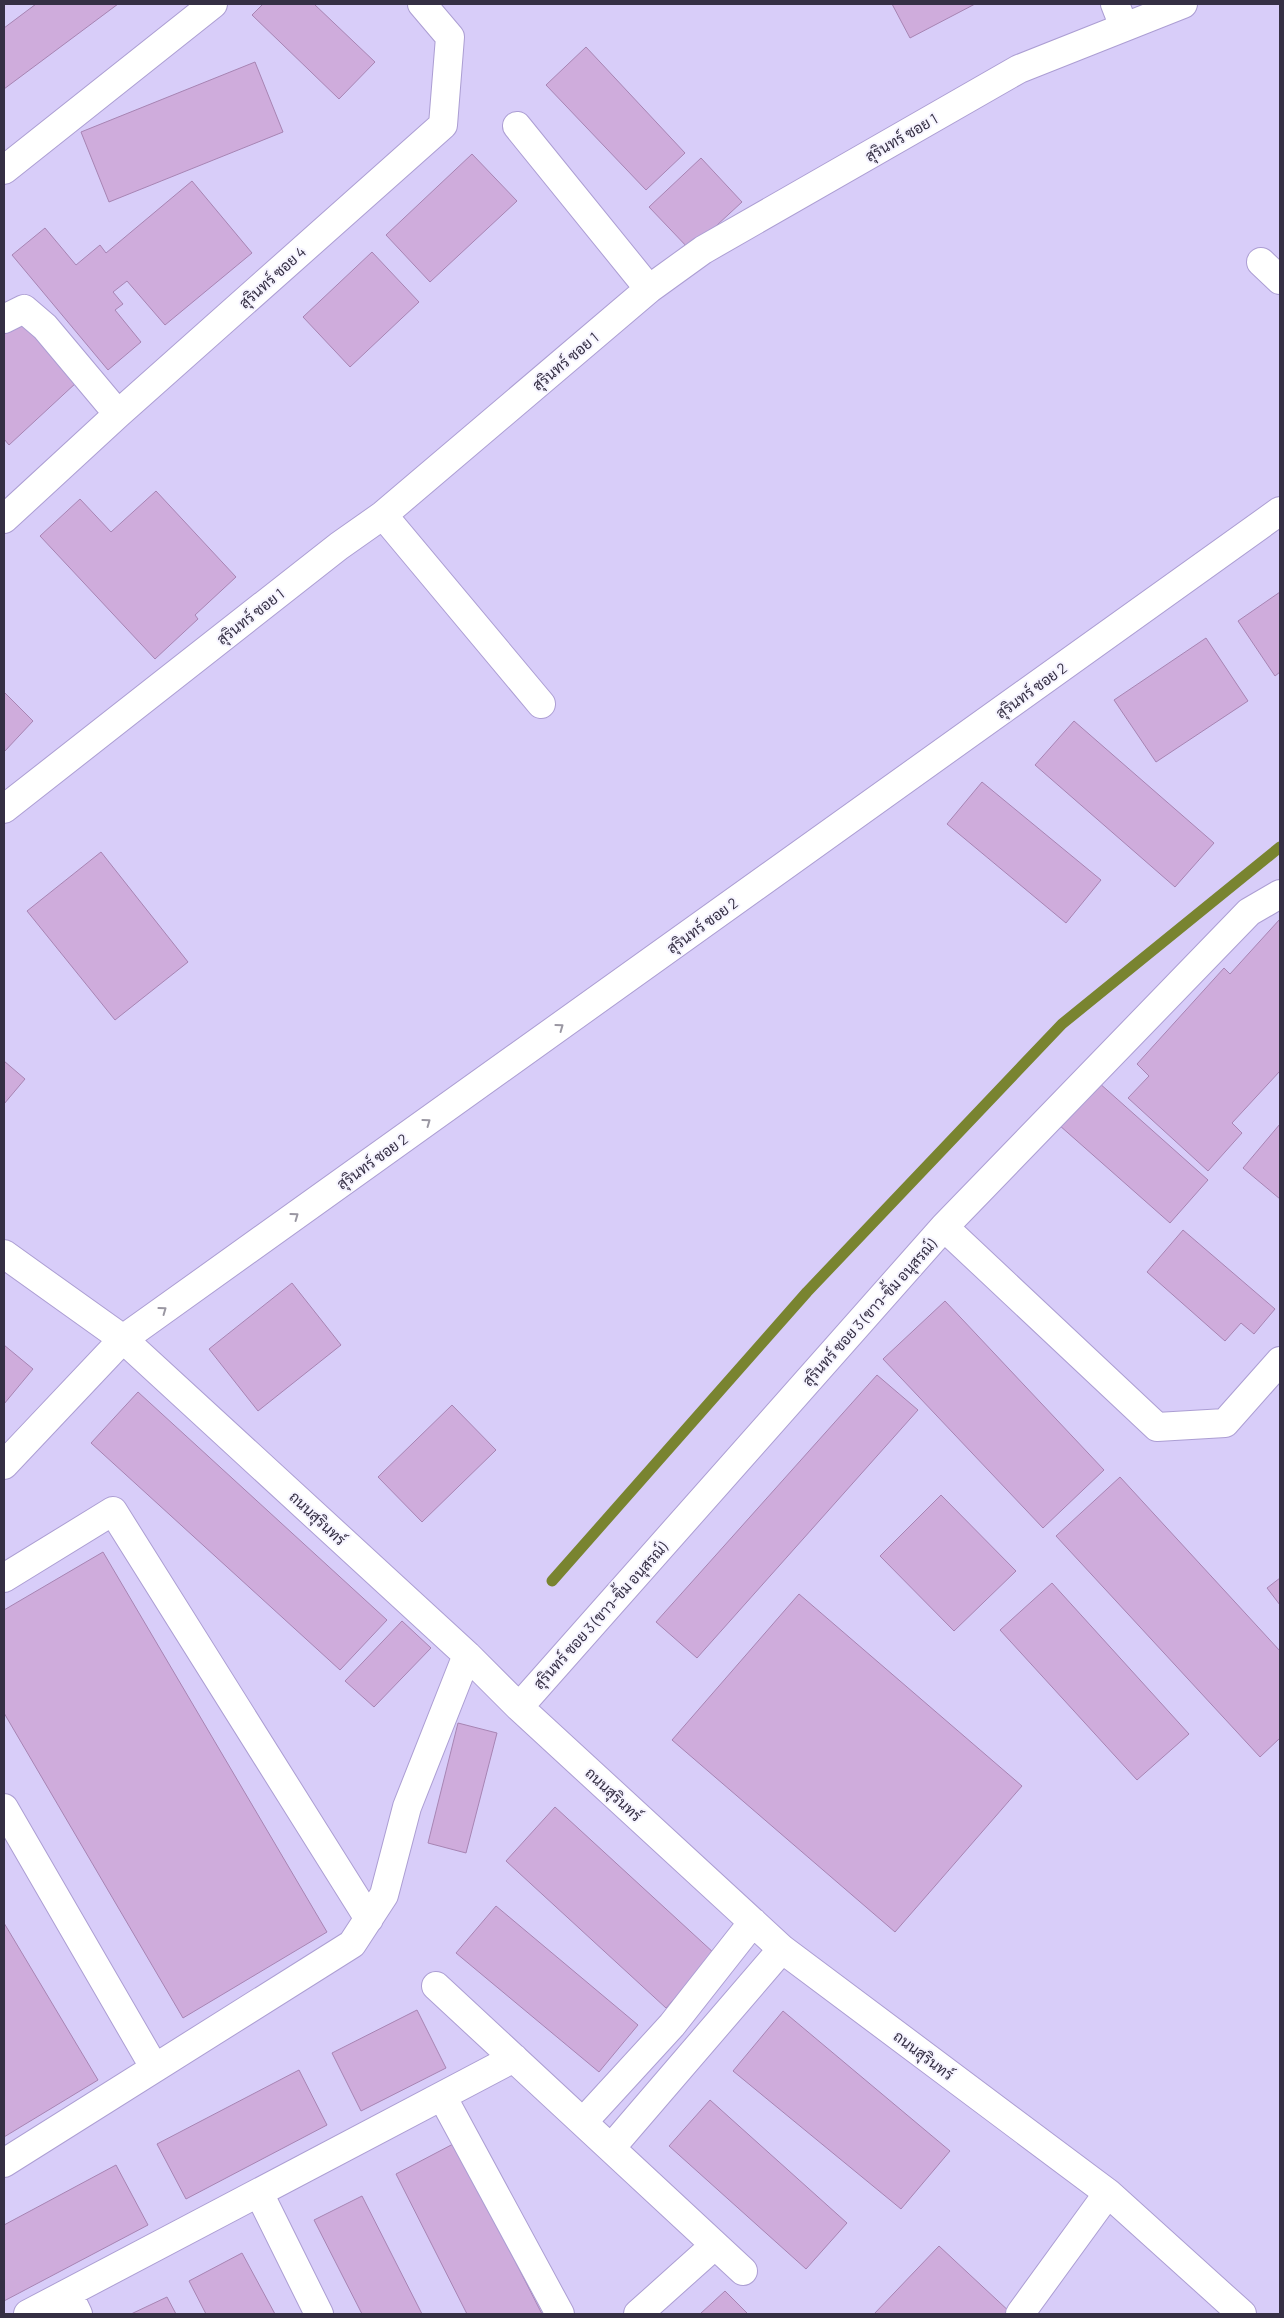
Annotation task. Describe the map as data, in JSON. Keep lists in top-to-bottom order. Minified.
{"streets":{"street":["สุรินทร์ ซอย 1","สุรินทร์ ซอย 4","สุรินทร์ ซอย 2","สุรินทร์ ซอย 3 (ขาว-ขิ้ม อนุสรณ์)","ถนนสุรินทร์"]},"crossings":[["สุรินทร์ ซอย 2","ถนนสุรินทร์"],["สุรินทร์ ซอย 3 (ขาว-ขิ้ม อนุสรณ์)","ถนนสุรินทร์"]],"one_way":["สุรินทร์ ซอย 2"]}
